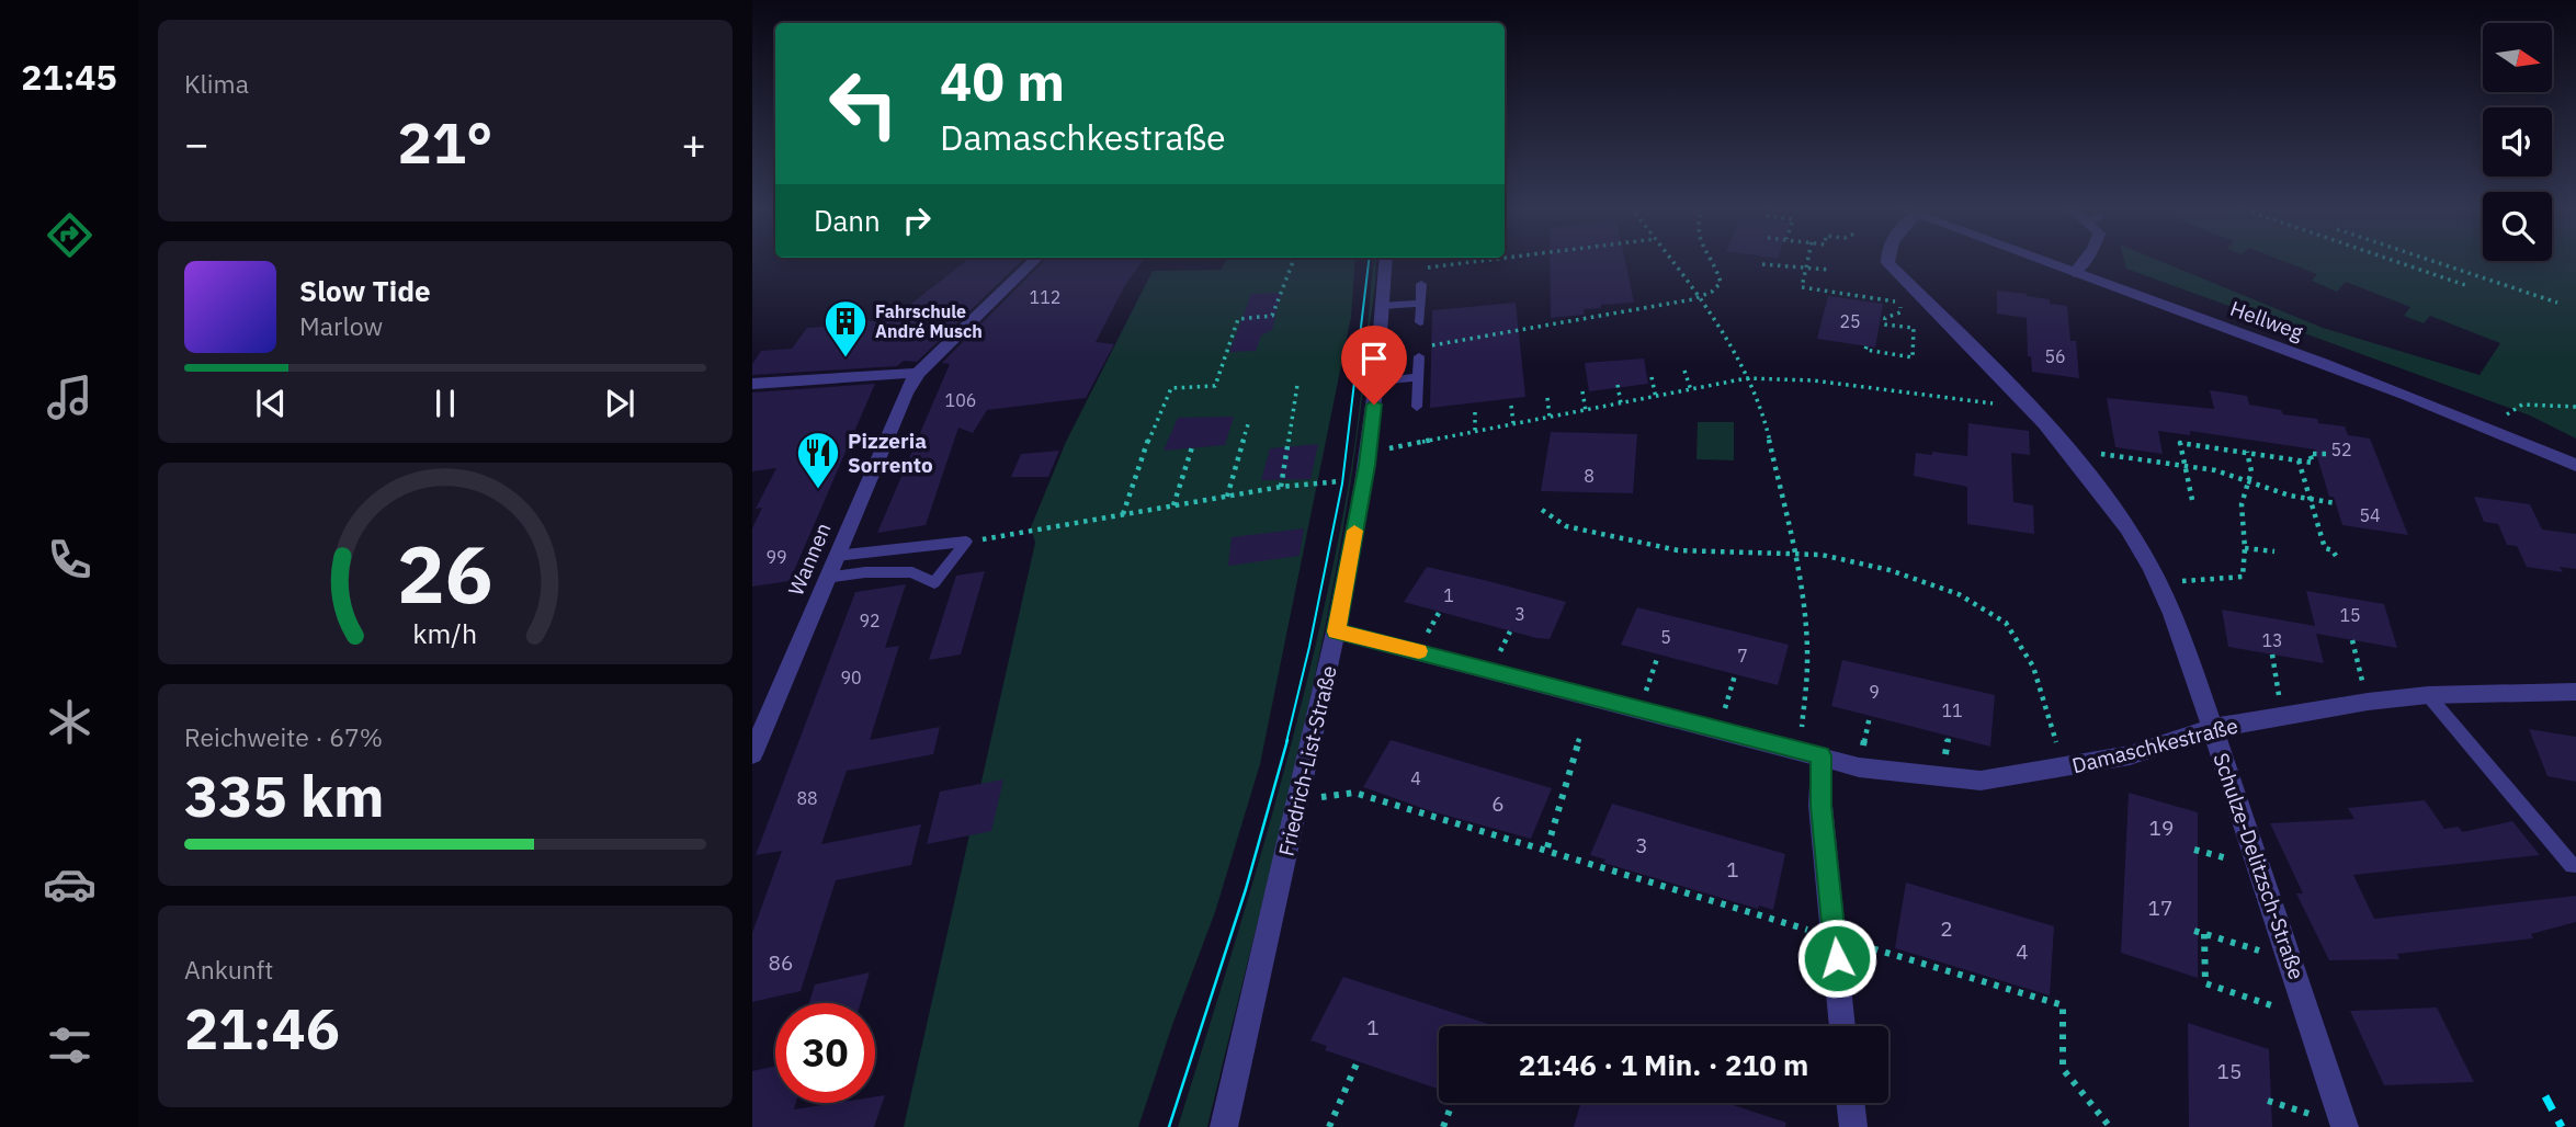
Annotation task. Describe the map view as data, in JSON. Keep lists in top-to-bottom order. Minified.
{"streets":{"street":["Hellweg","Wannen","Damaschkestraße","Friedrich-List-Straße","Schulze-Delitzsch-Straße"]},"crossings":[["Damaschkestraße","Friedrich-List-Straße"],["Damaschkestraße","Schulze-Delitzsch-Straße"]],"places":{"building":["Fahrschule André Musch"],"restaurant":["Pizzeria Sorrento"]},"house_numbers":["112","25","56","106","52","8","54","99","1","3","15","92","5","13","7","90","9","11","4","88","6","19","3","1","17","2","4","86","1","15"],"north":"right","page":{"tabs":"21:45","tile":["Klima",["Reichweite · 67%","335 km"],["Ankunft","21:46"]],"turn":["40 m","Damaschkestraße"],"heat":["−","21°","+"],"then":"Dann","song":["Slow Tide","Marlow"],"limit":"30","trip":"21:46 · 1 Min. · 210 m","gauge":["26","km/h"]}}
